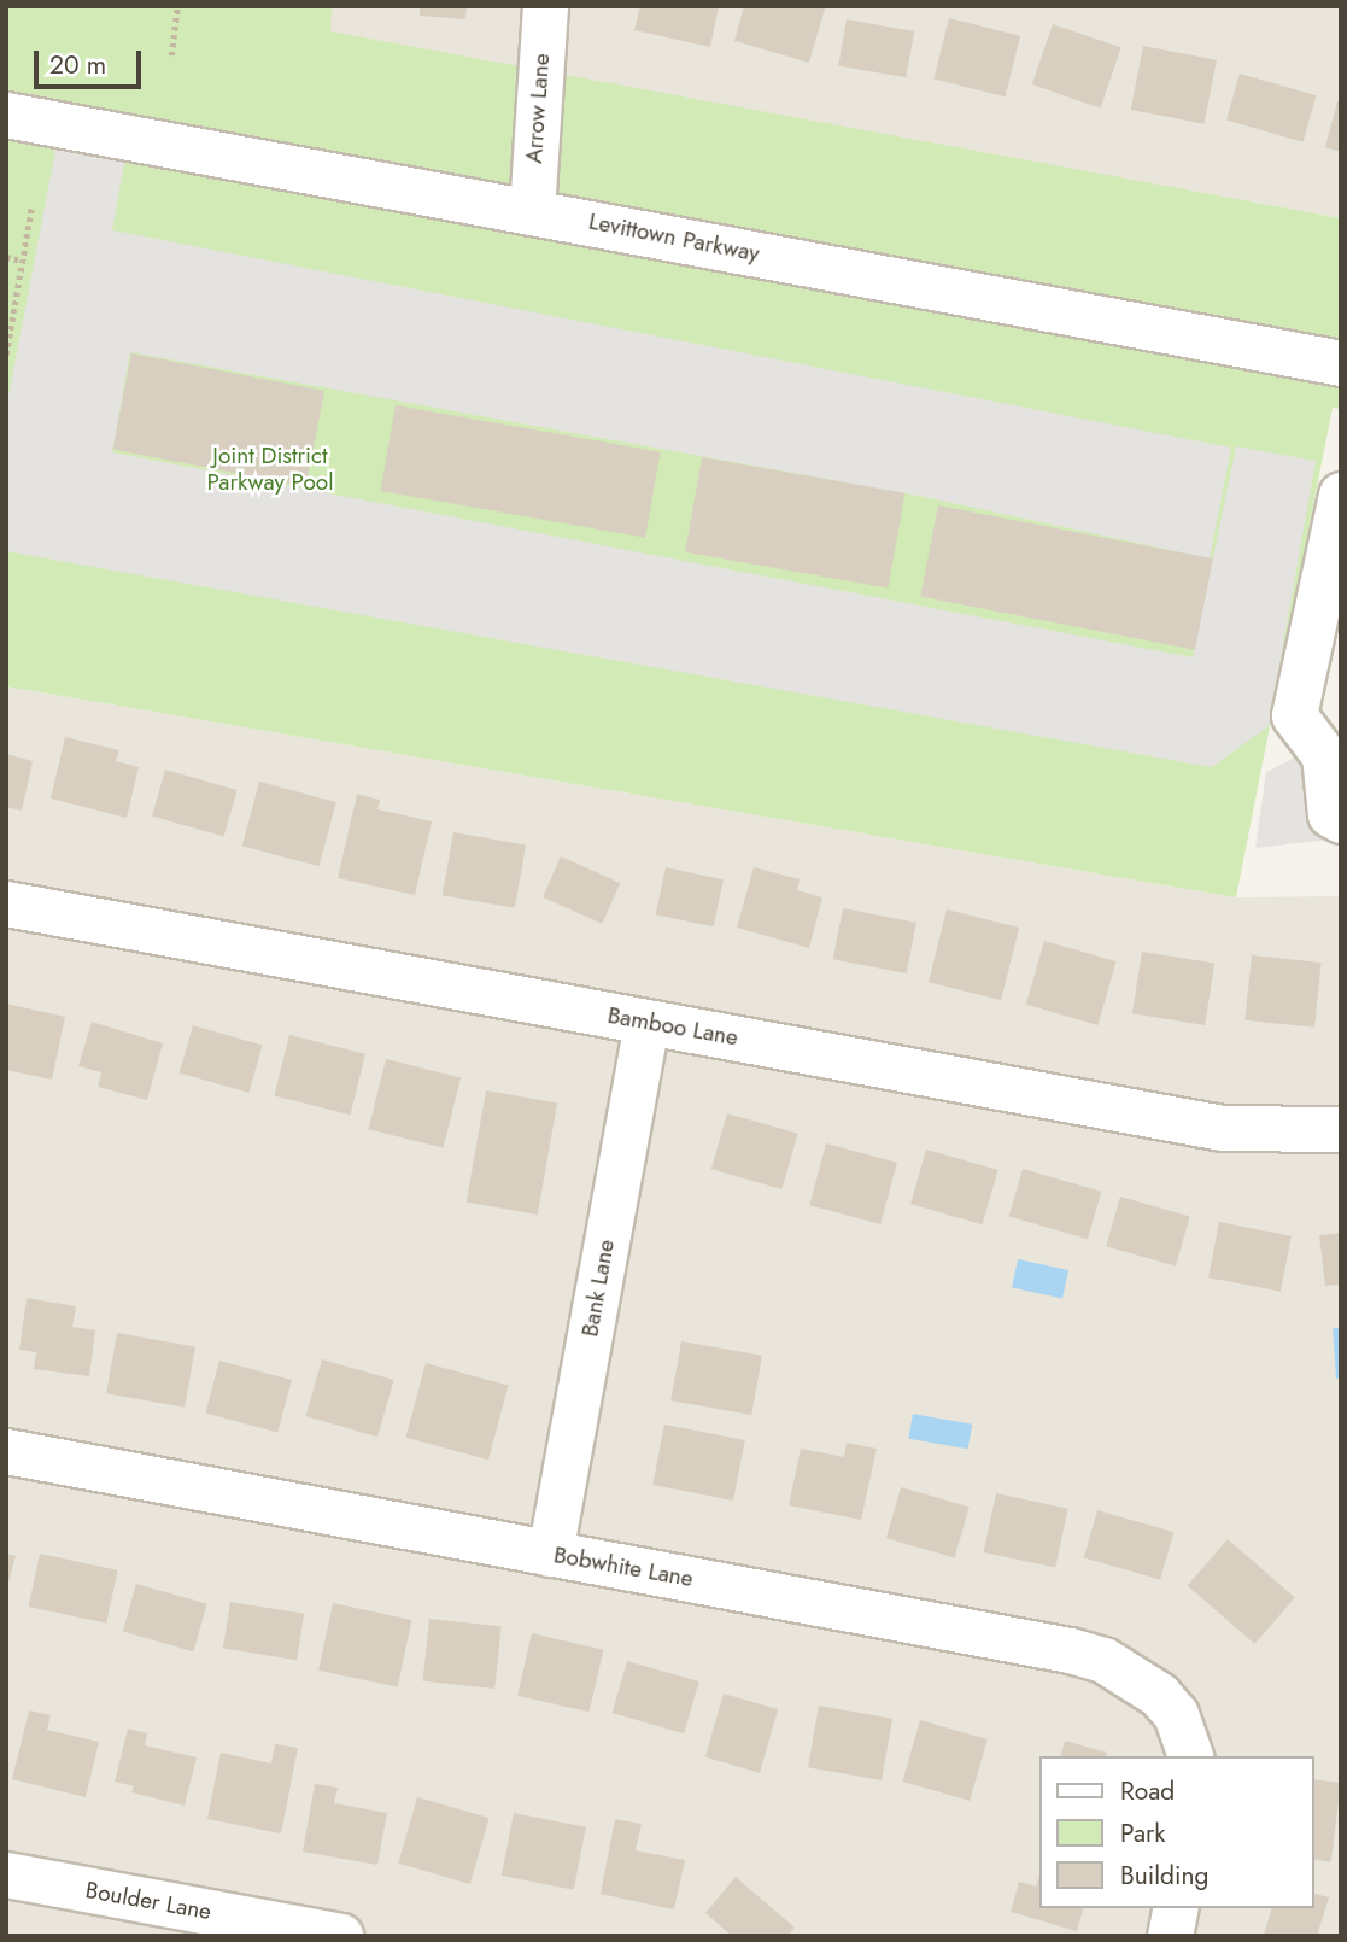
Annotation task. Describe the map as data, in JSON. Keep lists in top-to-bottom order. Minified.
{"streets":{"street":["Arrow Lane","Levittown Parkway","Bamboo Lane","Bank Lane","Bobwhite Lane","Boulder Lane"]},"crossings":[["Arrow Lane","Levittown Parkway"],["Bamboo Lane","Bank Lane"],["Bank Lane","Bobwhite Lane"]],"parks":["Joint District Parkway Pool"],"legend":["Road","Park","Building"],"scale_bar":"20 m"}
